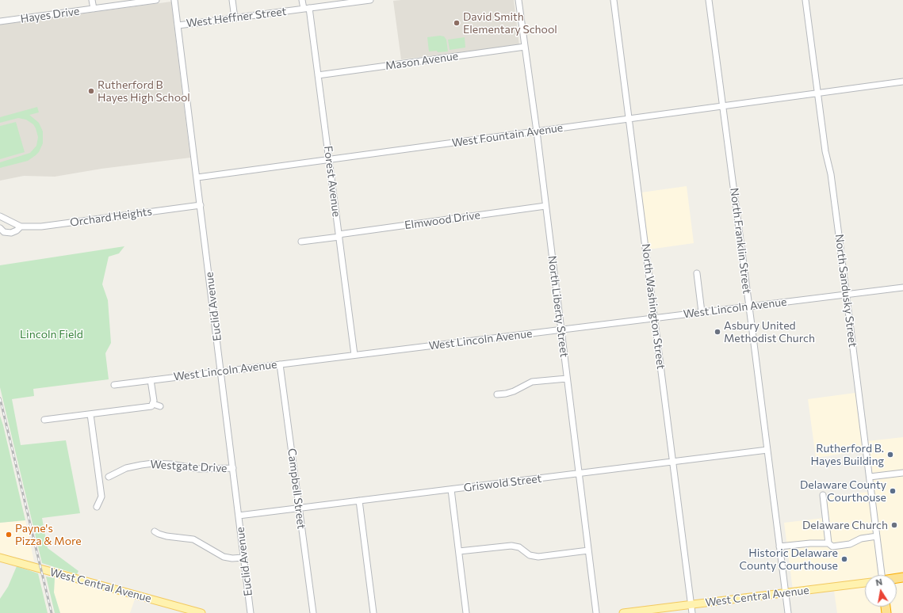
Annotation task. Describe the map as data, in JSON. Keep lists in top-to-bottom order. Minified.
{"streets":{"main road":["West Central Avenue"],"street":["Hayes Drive","West Heffner Street","Mason Avenue","West Fountain Avenue","Forest Avenue","Orchard Heights","Elmwood Drive","North Franklin Street","North Sandusky Street","Euclid Avenue","North Liberty Street","North Washington Street","West Lincoln Avenue","Westgate Drive","Griswold Street","Campbell Street"]},"crossings":[["West Heffner Street","Forest Avenue"],["West Heffner Street","Euclid Avenue"],["Mason Avenue","Forest Avenue"],["Mason Avenue","North Liberty Street"],["West Fountain Avenue","Forest Avenue"],["West Fountain Avenue","North Franklin Street"],["West Fountain Avenue","North Sandusky Street"],["West Fountain Avenue","Euclid Avenue"],["West Fountain Avenue","North Liberty Street"],["West Fountain Avenue","North Washington Street"],["Forest Avenue","Elmwood Drive"],["Forest Avenue","West Lincoln Avenue"],["Orchard Heights","Euclid Avenue"],["Elmwood Drive","North Liberty Street"],["North Franklin Street","West Lincoln Avenue"],["North Franklin Street","Griswold Street"],["North Franklin Street","West Central Avenue"],["North Sandusky Street","West Lincoln Avenue"],["Euclid Avenue","West Lincoln Avenue"],["Euclid Avenue","Westgate Drive"],["Euclid Avenue","Griswold Street"],["North Liberty Street","West Lincoln Avenue"],["North Liberty Street","Griswold Street"],["North Washington Street","West Lincoln Avenue"],["North Washington Street","Griswold Street"],["North Washington Street","West Central Avenue"],["West Lincoln Avenue","Campbell Street"],["Griswold Street","Campbell Street"]],"parks":["Lincoln Field"],"places":["David Smith Elementary School","Rutherford B Hayes High School","Asbury United Methodist Church","Rutherford B. Hayes Building","Delaware County Courthouse","Delaware Church","Payne's Pizza & More","Historic Delaware County Courthouse"],"north":"top"}
